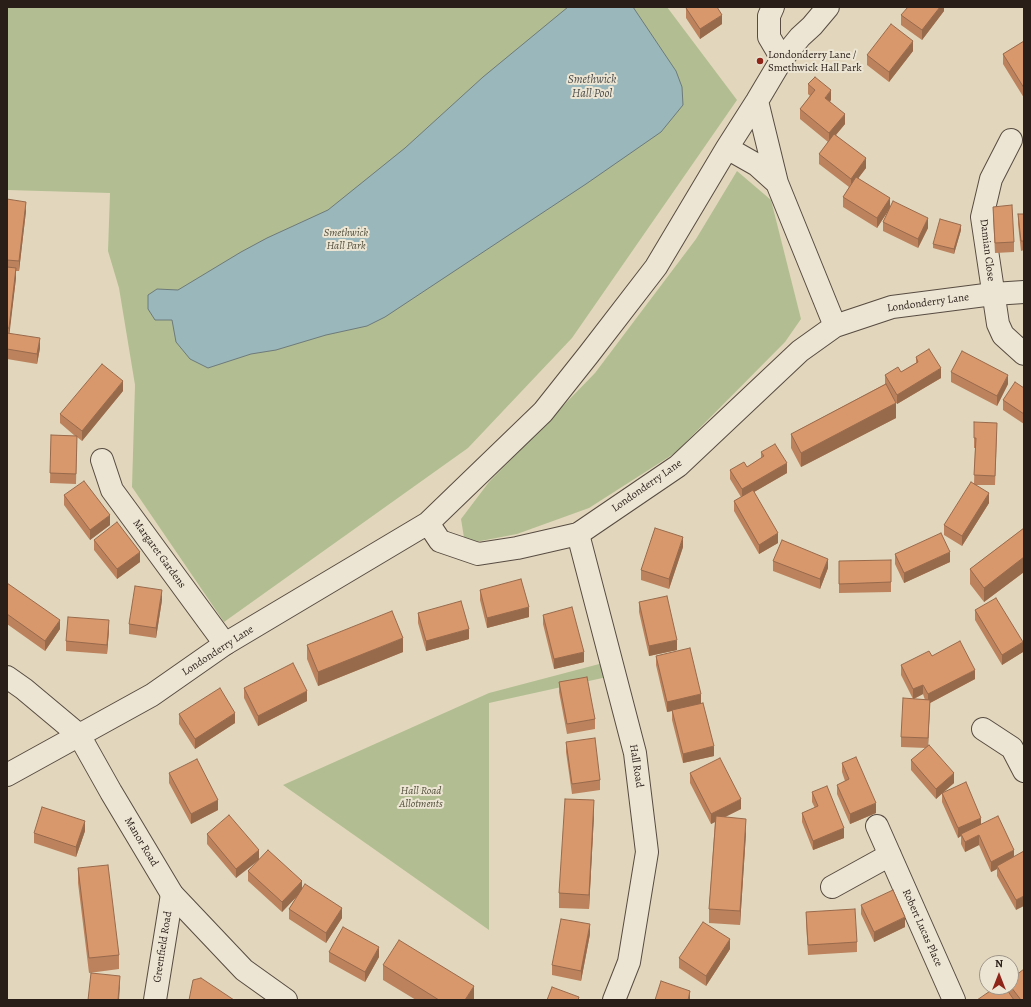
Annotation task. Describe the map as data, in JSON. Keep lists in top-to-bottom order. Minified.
{"streets":{"street":["Damian Close","Londonderry Lane","Margaret Gardens","Hall Road","Manor Road","Robert Lucas Place","Greenfield Road"]},"crossings":[["Damian Close","Londonderry Lane"],["Londonderry Lane","Margaret Gardens"],["Londonderry Lane","Hall Road"],["Londonderry Lane","Manor Road"],["Manor Road","Greenfield Road"]],"water":["Smethwick Hall Pool"],"parks":["Smethwick Hall Park","Hall Road Allotments"],"places":["Londonderry Lane / Smethwick Hall Park"],"north":"top"}
